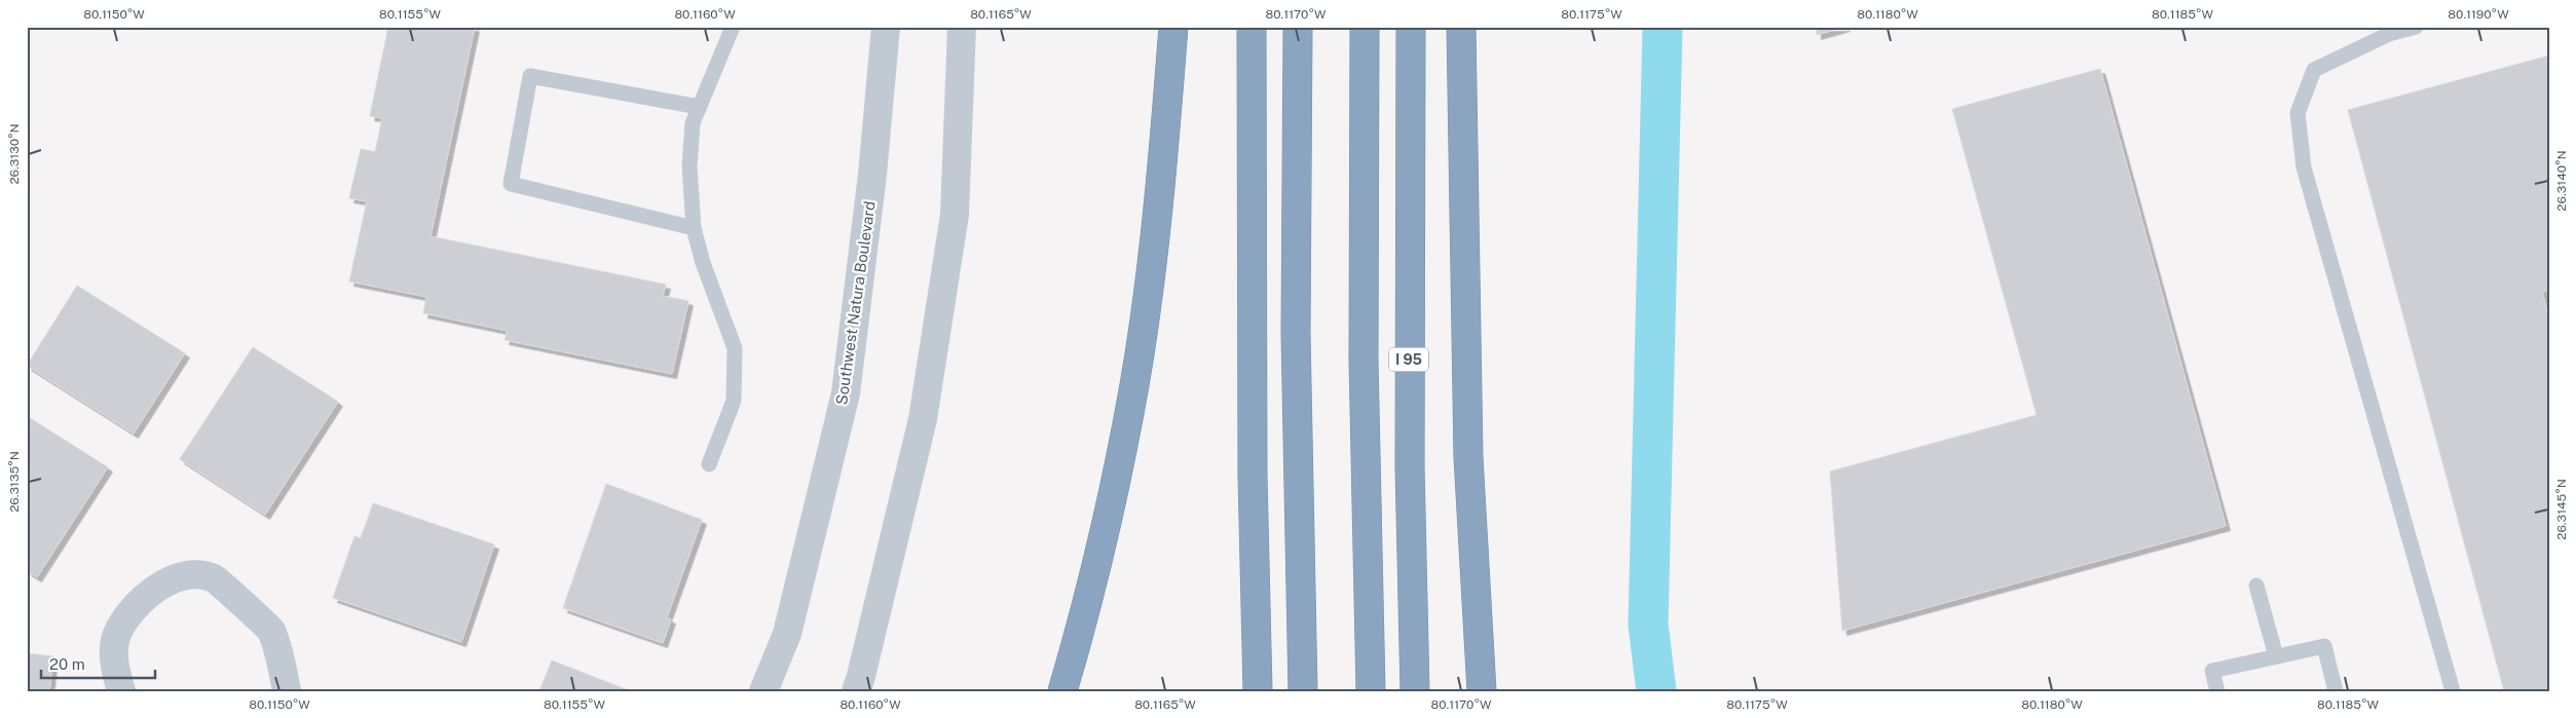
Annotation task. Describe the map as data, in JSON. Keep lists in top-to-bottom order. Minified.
{"streets":{"highway":["I 95"],"street":["Southwest Natura Boulevard"]},"scale_bar":"20 m","coordinates":["80.1150°W","80.1155°W","80.1160°W","80.1165°W","80.1170°W","80.1175°W","80.1180°W","80.1185°W","80.1190°W","26.3130°N","26.3140°N","26.3135°N","26.3145°N"]}
